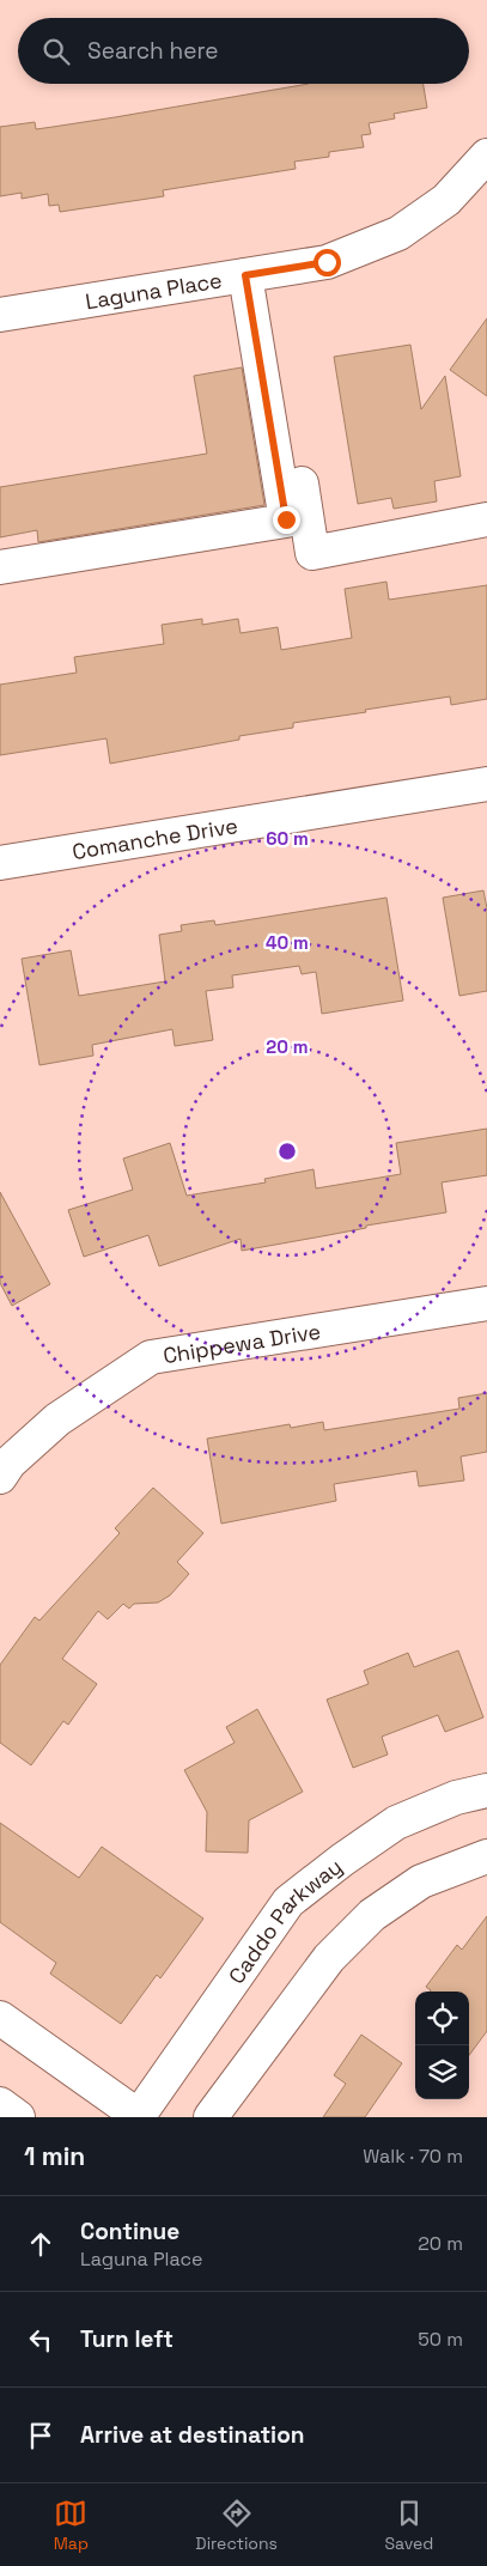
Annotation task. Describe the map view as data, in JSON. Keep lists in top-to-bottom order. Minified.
{"streets":{"street":["Laguna Place","Comanche Drive","Chippewa Drive","Caddo Parkway"]},"page":{"search":"Search here","heading":["1 min","Walk · 70 m"],"list":[["Continue","Laguna Place","20 m"],["Turn left","50 m"],"Arrive at destination"],"nav":["Map","Directions","Saved"]},"rings":["60 m","40 m","20 m"]}
